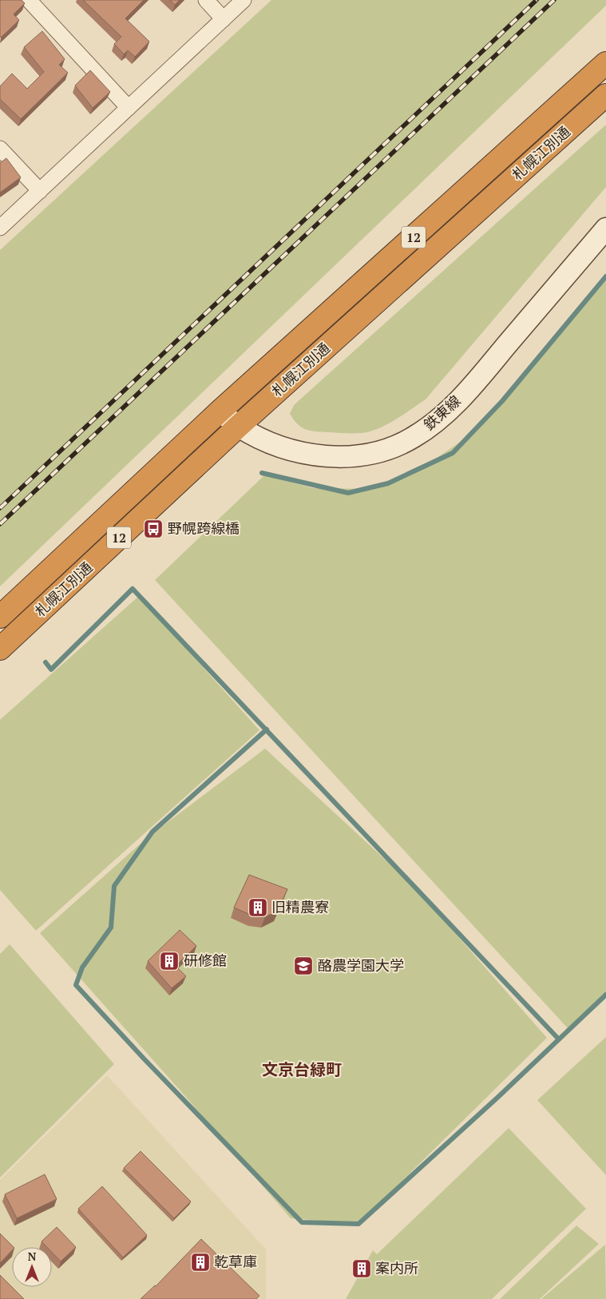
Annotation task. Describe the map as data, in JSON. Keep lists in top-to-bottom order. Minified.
{"streets":{"highway":["札幌江別通","12"],"street":["鉄東線"]},"crossings":[["札幌江別通","鉄東線"]],"districts":["文京台緑町"],"places":{"bus stop":["野幌跨線橋"],"building":["旧精農寮","研修館","乾草庫","案内所"],"school or university":["酪農学園大学"]},"north":"top"}
